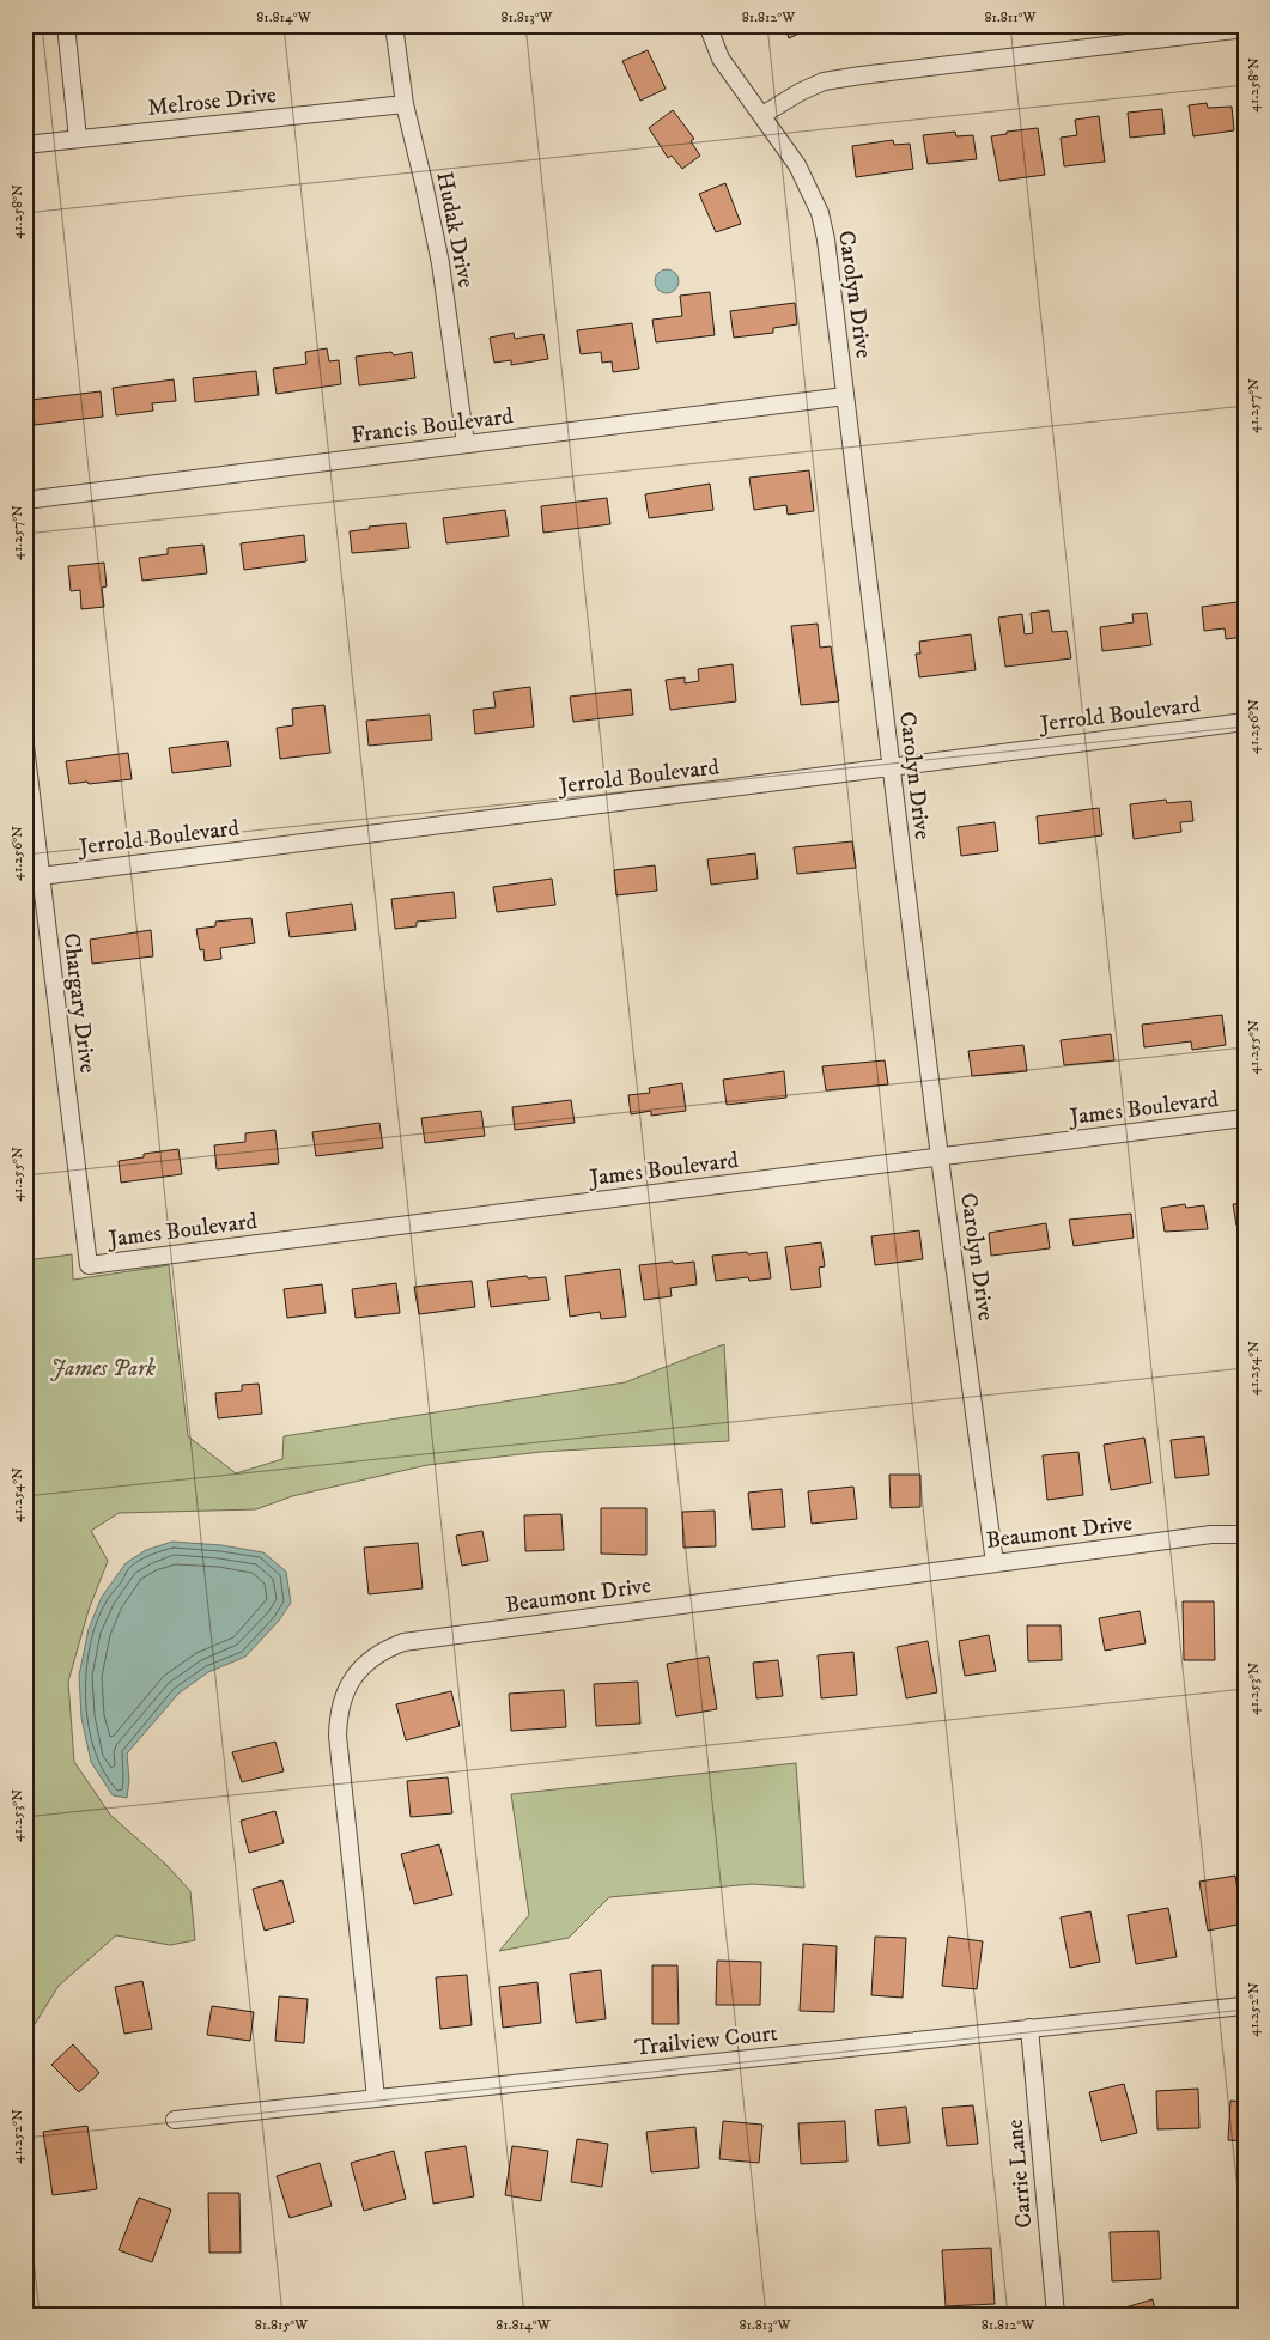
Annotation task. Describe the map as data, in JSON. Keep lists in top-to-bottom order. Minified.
{"streets":{"street":["Melrose Drive","Hudak Drive","Carolyn Drive","Francis Boulevard","Jerrold Boulevard","Chargary Drive","James Boulevard","Beaumont Drive","Trailview Court","Carrie Lane"]},"crossings":[["Melrose Drive","Hudak Drive"],["Hudak Drive","Francis Boulevard"],["Carolyn Drive","Francis Boulevard"],["Carolyn Drive","Jerrold Boulevard"],["Carolyn Drive","James Boulevard"],["Carolyn Drive","Beaumont Drive"],["Jerrold Boulevard","Chargary Drive"],["Chargary Drive","James Boulevard"],["Beaumont Drive","Trailview Court"],["Trailview Court","Carrie Lane"]],"parks":["James Park"],"coordinates":["81.814°W","81.813°W","81.812°W","81.811°W","41.258°N","41.257°N","41.256°N","41.255°N","41.254°N","41.253°N","41.252°N","81.815°W"]}
